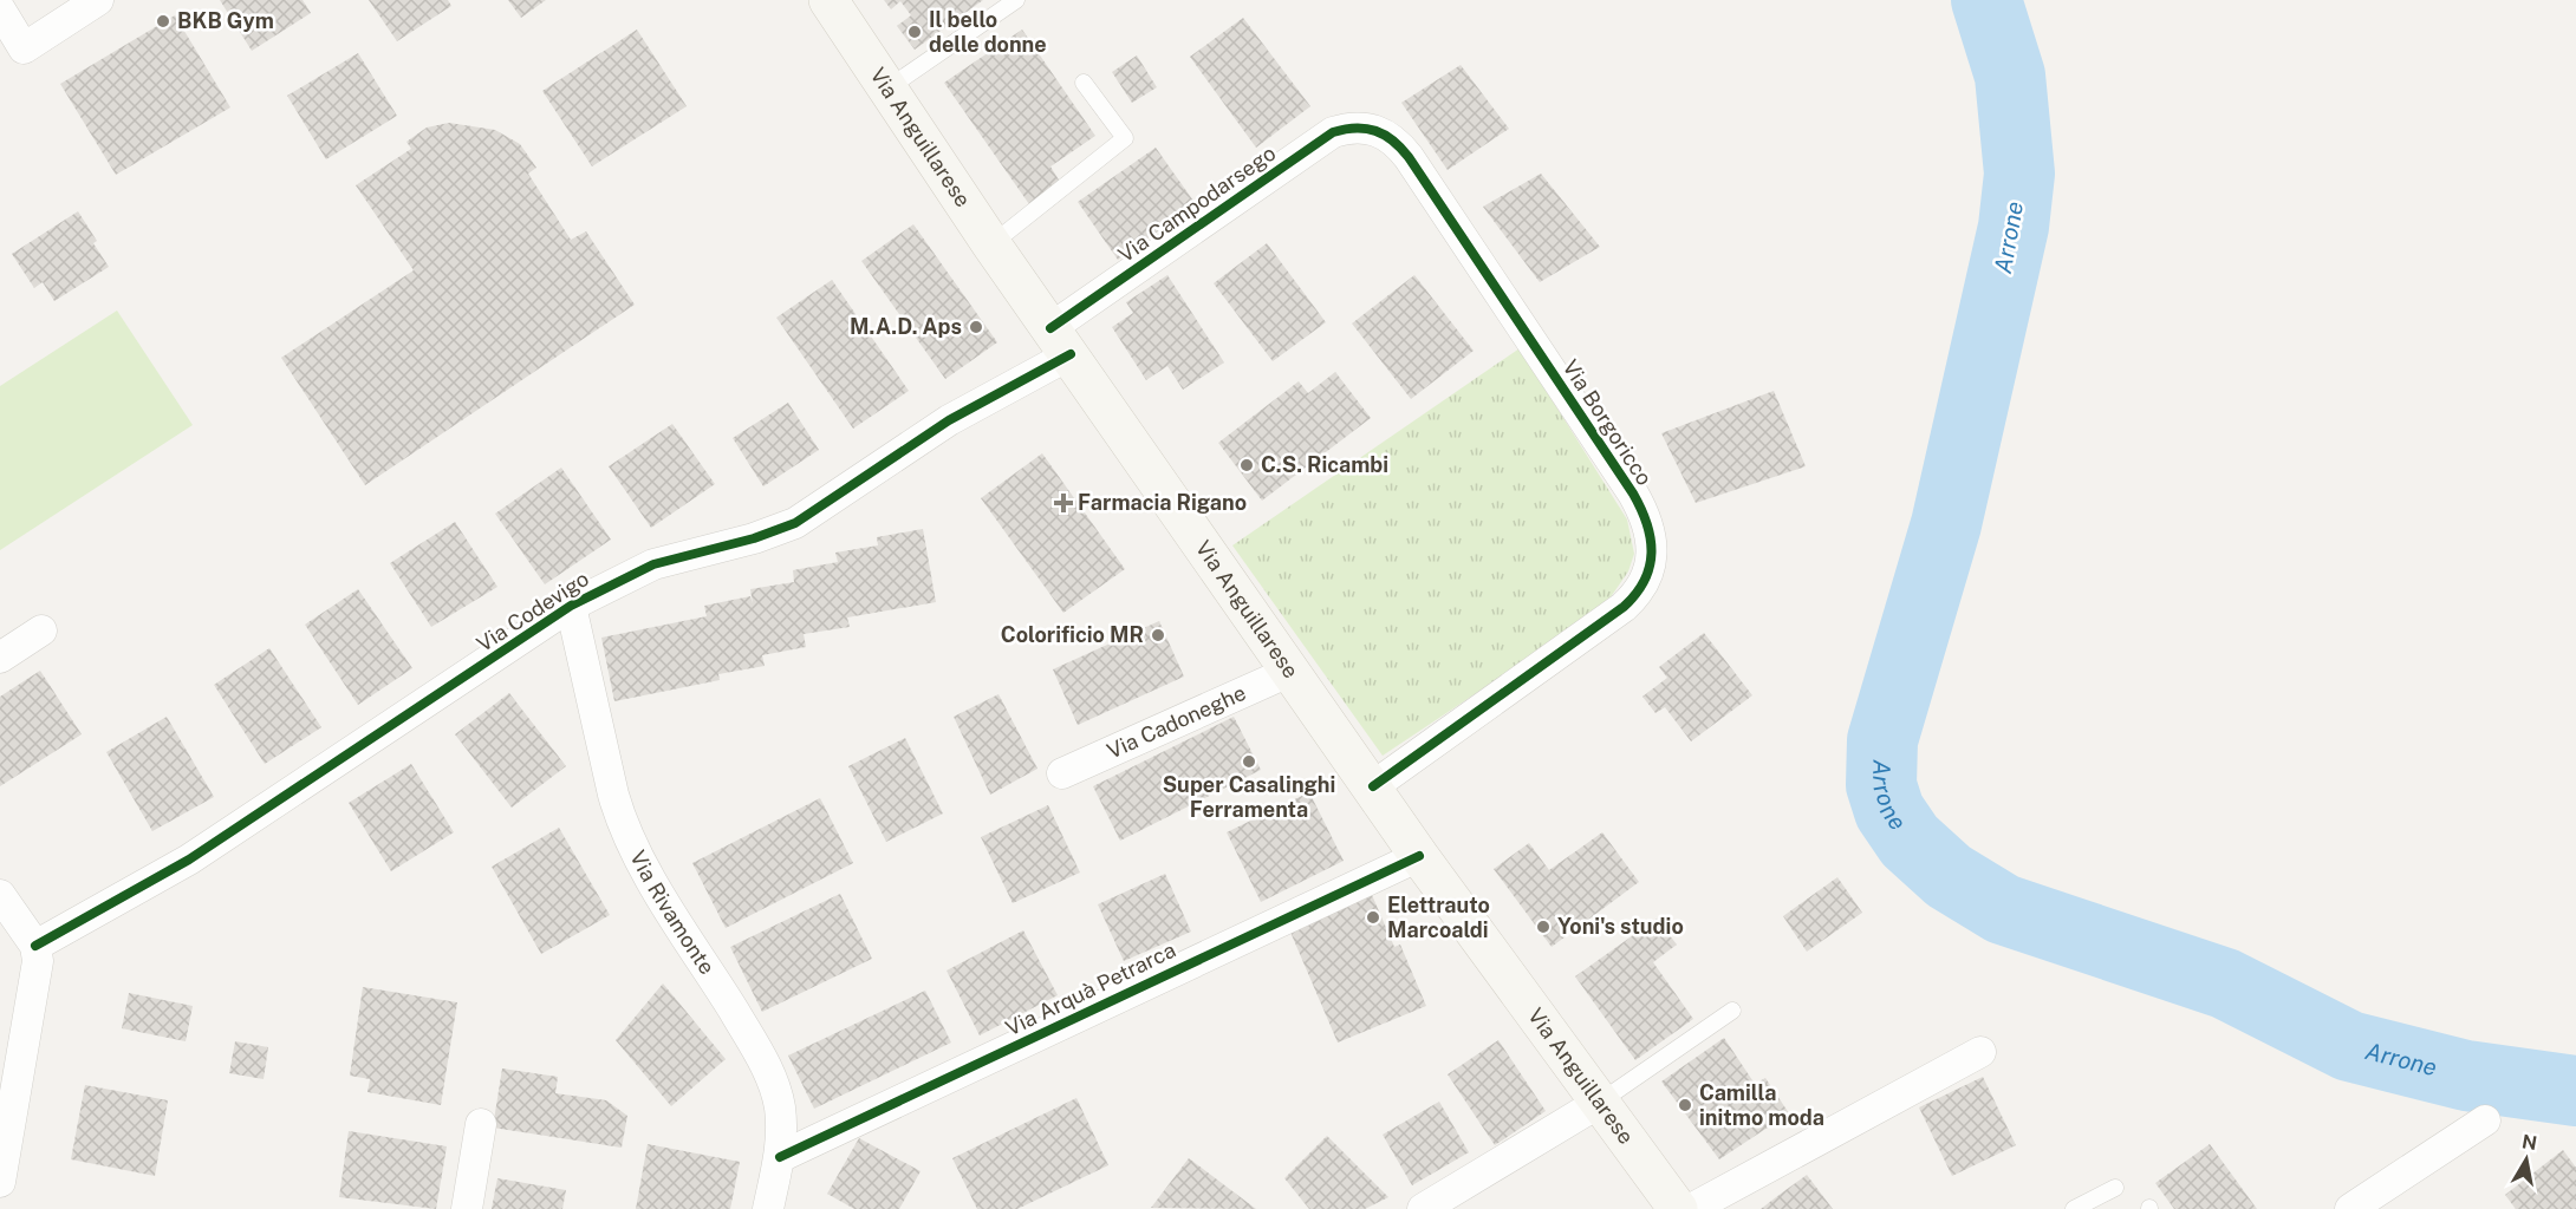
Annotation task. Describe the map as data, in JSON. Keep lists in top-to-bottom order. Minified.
{"streets":{"main road":["Via Anguillarese"],"street":["Via Campodarsego","Via Borgoricco","Via Codevigo","Via Cadoneghe","Via Rivamonte","Via Arquà Petrarca"]},"crossings":[["Via Anguillarese","Via Campodarsego"],["Via Anguillarese","Via Borgoricco"],["Via Anguillarese","Via Codevigo"],["Via Anguillarese","Via Cadoneghe"],["Via Anguillarese","Via Arquà Petrarca"],["Via Campodarsego","Via Borgoricco"],["Via Campodarsego","Via Codevigo"],["Via Codevigo","Via Rivamonte"],["Via Rivamonte","Via Arquà Petrarca"]],"water":["Arrone"],"places":{"other":["BKB Gym","Il bello delle donne","M.A.D. Aps","C.S. Ricambi","Colorificio MR","Super Casalinghi Ferramenta","Elettrauto Marcoaldi","Yoni's studio","Camilla initmo moda"],"health":["Farmacia Rigano"]},"north":"top"}
